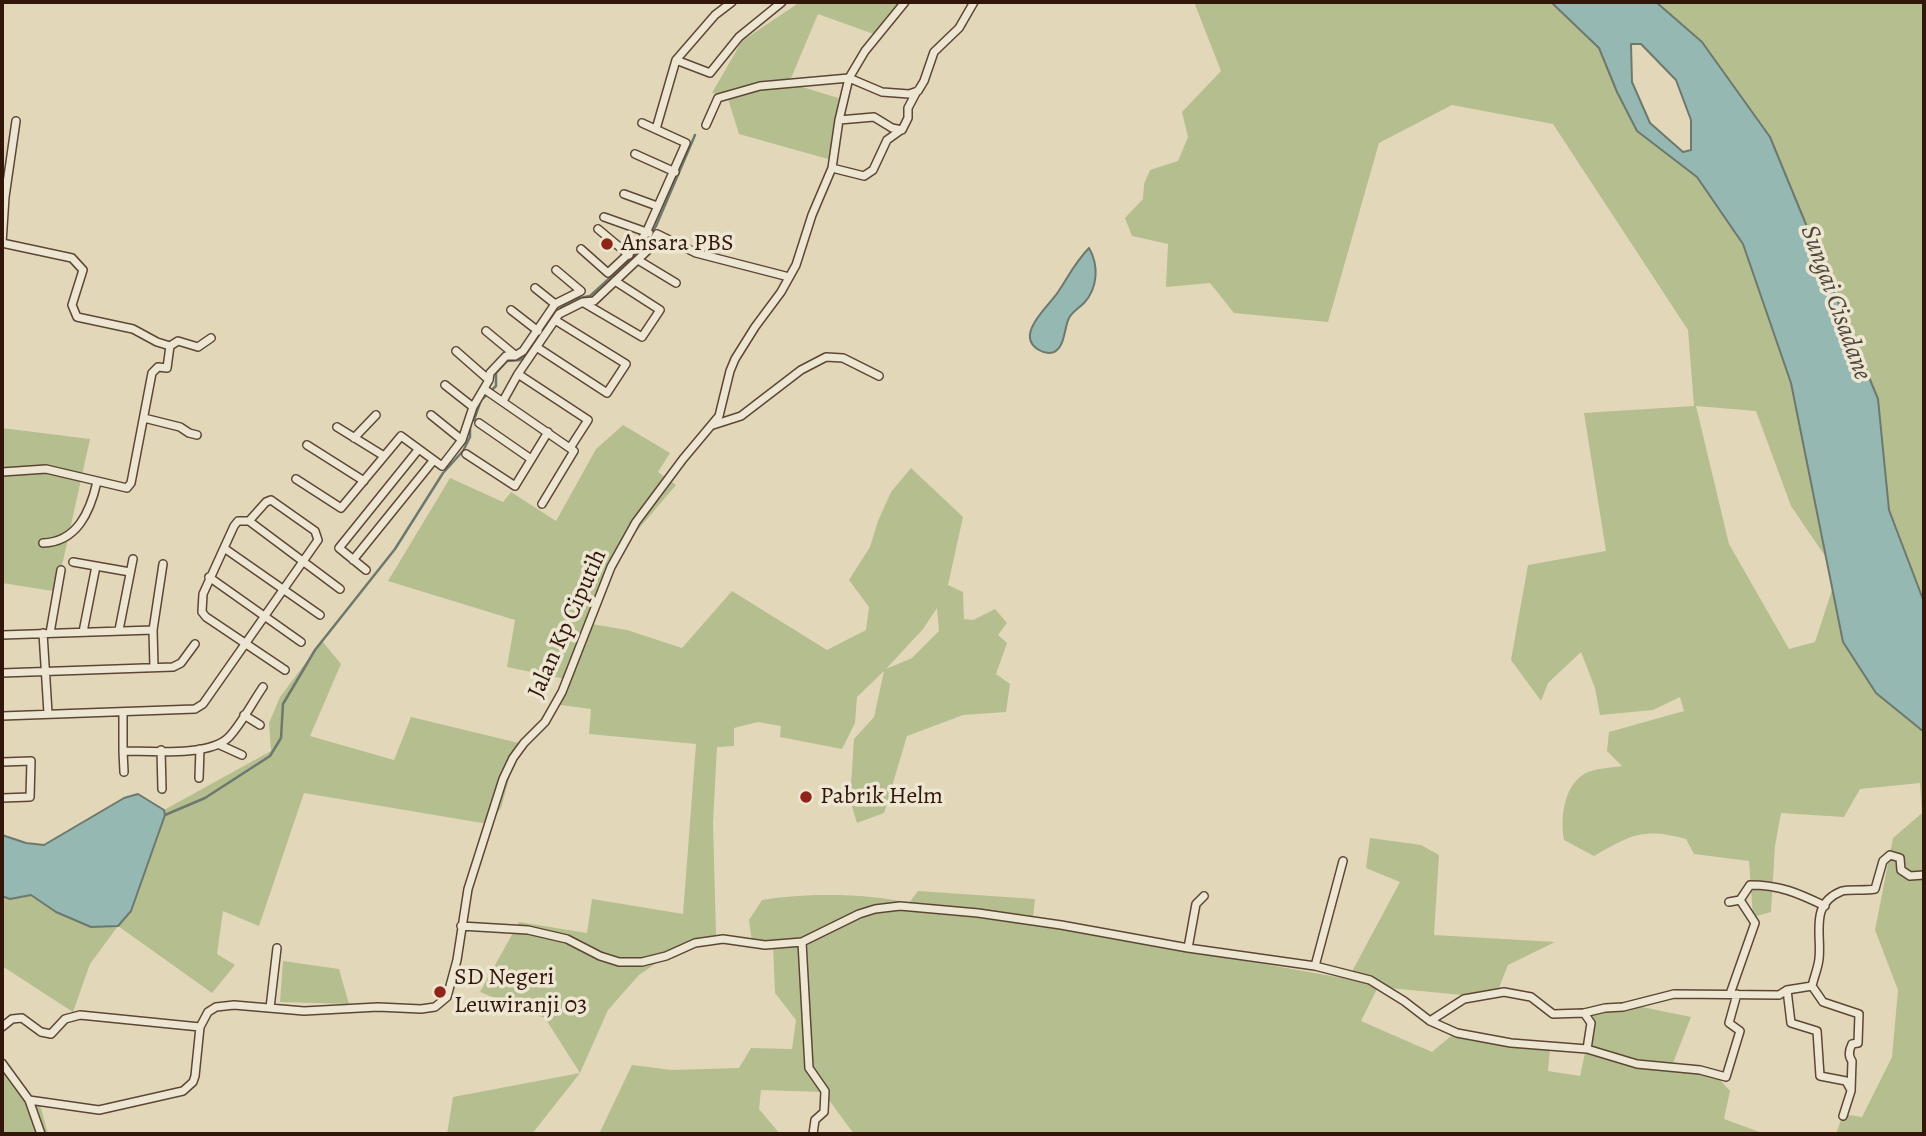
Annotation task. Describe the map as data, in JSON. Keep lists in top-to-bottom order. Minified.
{"streets":{"street":["Jalan Kp Ciputih"]},"water":["Sungai Cisadane"],"places":["Ansara PBS","Pabrik Helm","SD Negeri Leuwiranji 03"]}
